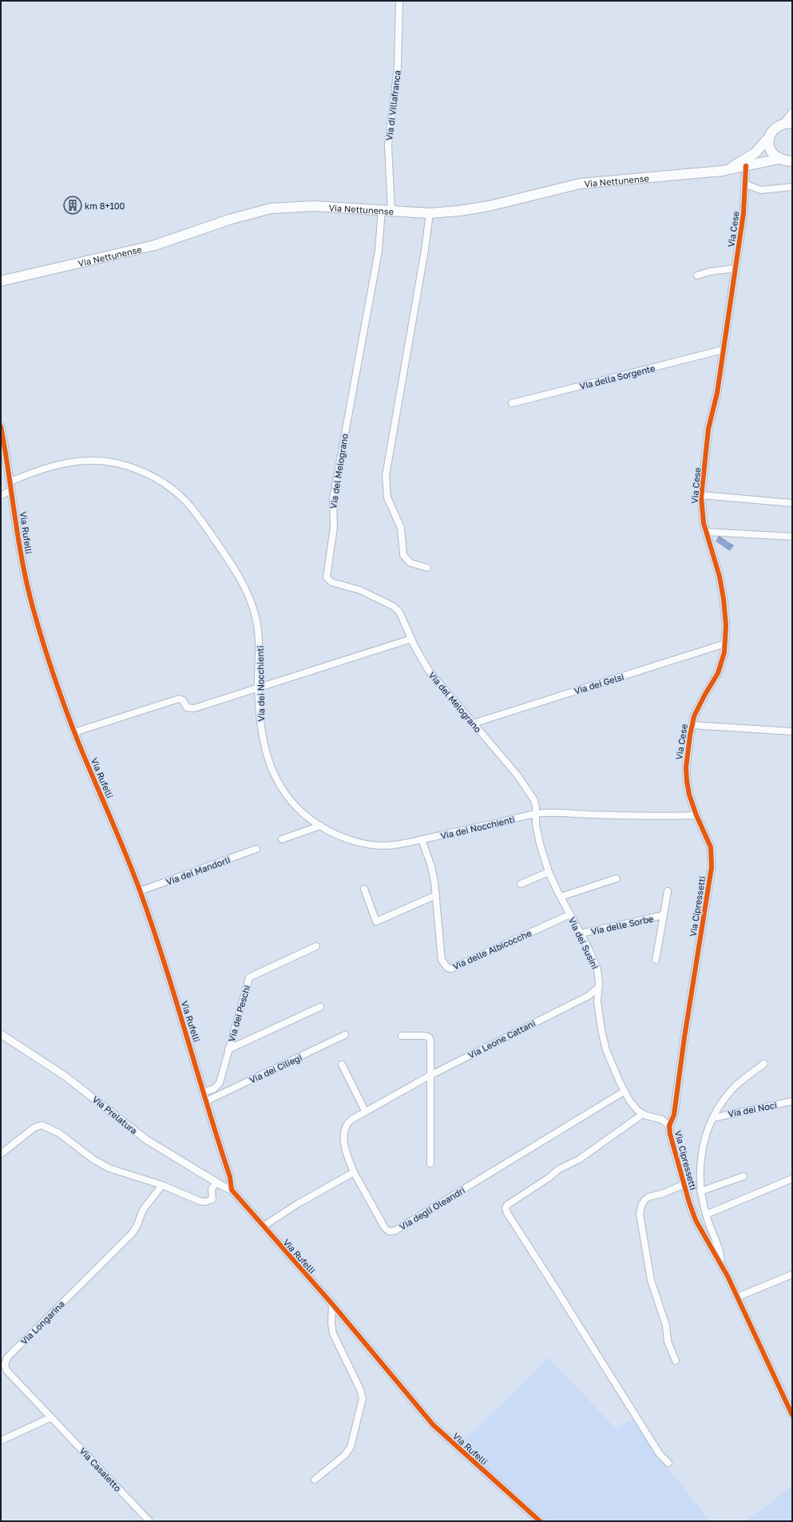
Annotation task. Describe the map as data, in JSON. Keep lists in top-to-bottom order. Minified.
{"streets":{"main road":["Via Nettunense"],"street":["Via di Villafranca","Via Cese","Via della Sorgente","Via del Melograno","Via Rufelli","Via dei Nocchienti","Via dei Gelsi","Via dei Mandorli","Via Cipressetti","Via delle Sorbe","Via dei Susini","Via delle Albicocche","Via dei Peschi","Via Leone Cattani","Via dei Ciliegi","Via dei Noci","Via Prelatura","Via degli Oleandri","Via Longarina","Via Casaletto"]},"crossings":[["Via di Villafranca","Via Nettunense"],["Via di Villafranca","Via del Melograno"],["Via Nettunense","Via Cese"],["Via Nettunense","Via del Melograno"],["Via Cese","Via della Sorgente"],["Via Cese","Via dei Nocchienti"],["Via Cese","Via dei Gelsi"],["Via Cese","Via Cipressetti"],["Via del Melograno","Via dei Nocchienti"],["Via del Melograno","Via dei Gelsi"],["Via del Melograno","Via dei Susini"],["Via Rufelli","Via dei Nocchienti"],["Via Rufelli","Via dei Mandorli"],["Via Rufelli","Via dei Peschi"],["Via Rufelli","Via dei Ciliegi"],["Via Rufelli","Via Prelatura"],["Via dei Nocchienti","Via Cipressetti"],["Via dei Nocchienti","Via dei Susini"],["Via dei Nocchienti","Via delle Albicocche"],["Via Cipressetti","Via dei Susini"],["Via Cipressetti","Via dei Noci"],["Via delle Sorbe","Via dei Susini"],["Via dei Susini","Via delle Albicocche"],["Via dei Susini","Via Leone Cattani"],["Via dei Susini","Via degli Oleandri"],["Via Leone Cattani","Via degli Oleandri"],["Via Longarina","Via Casaletto"]],"places":{"building":["km 8+100"]}}
